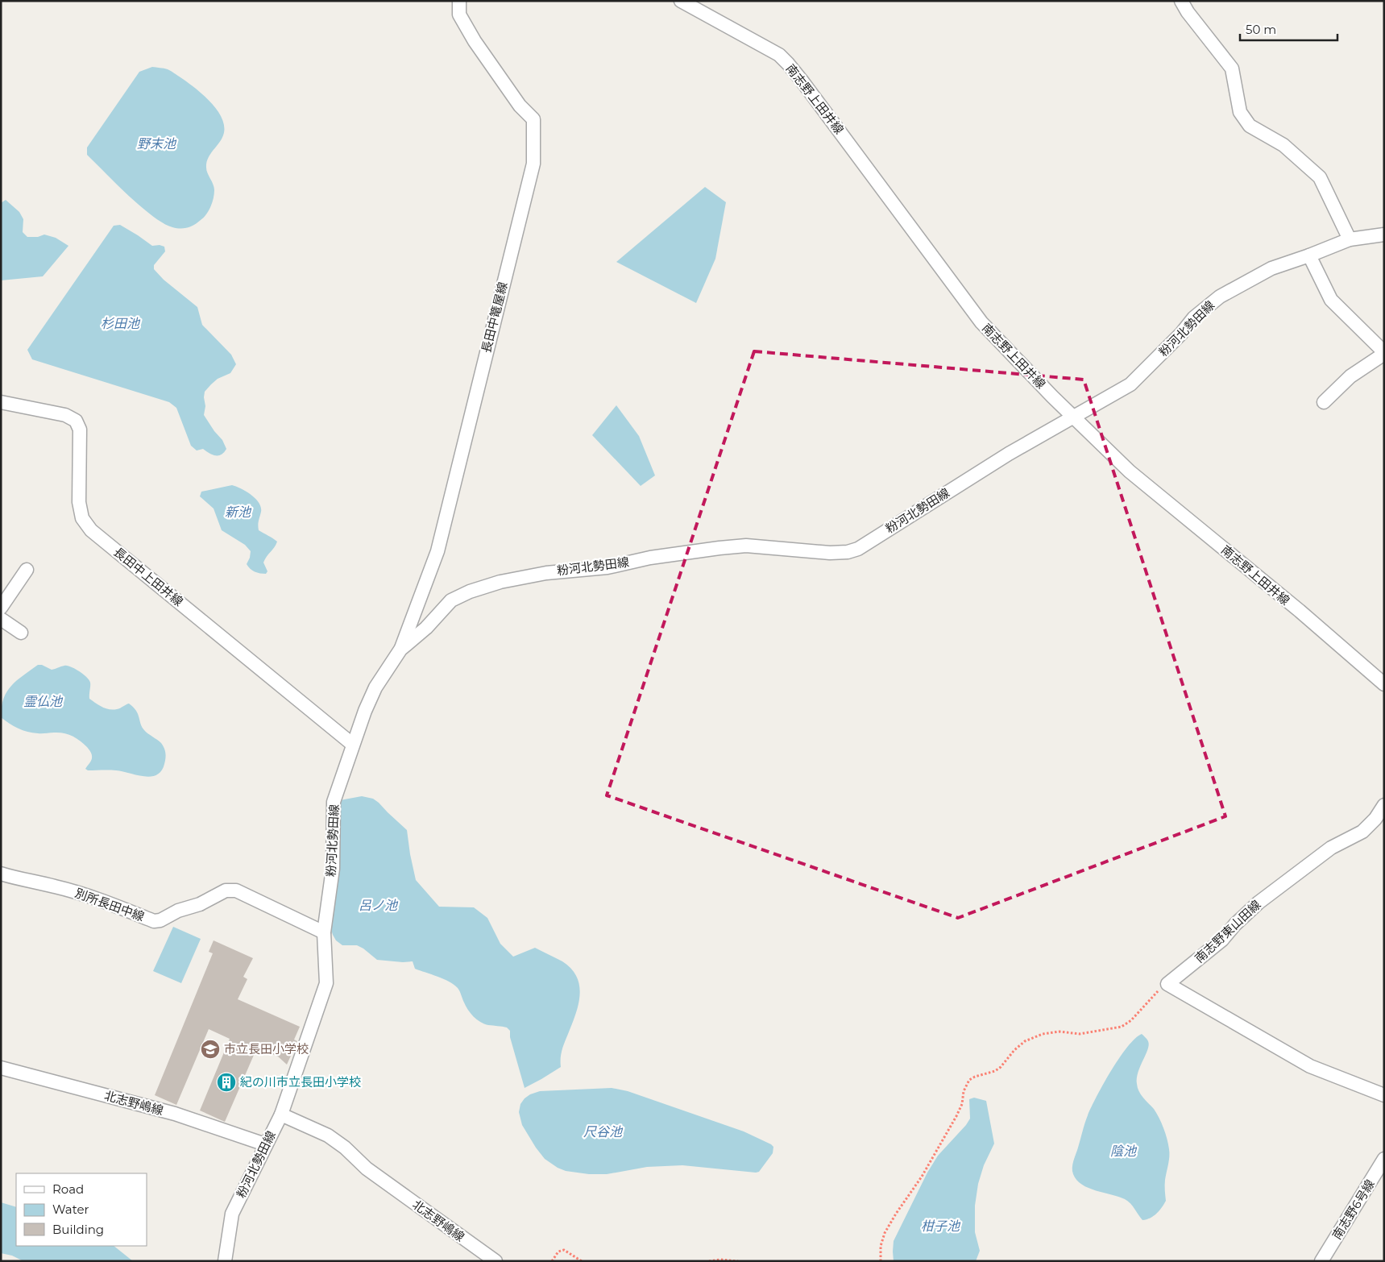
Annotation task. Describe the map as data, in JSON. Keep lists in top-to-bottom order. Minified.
{"streets":{"street":["南志野上田井線","長田中篭屋線","粉河北勢田線","長田中上田井線","別所長田中線","南志野東山田線","北志野嶋線","南志野6号線"]},"crossings":[["南志野上田井線","粉河北勢田線"],["長田中篭屋線","粉河北勢田線"],["粉河北勢田線","長田中上田井線"],["粉河北勢田線","別所長田中線"],["粉河北勢田線","北志野嶋線"]],"water":["野末池","杉田池","新池","霊仏池","呂ノ池","尺谷池","陰池","柑子池"],"places":{"school or university":["市立長田小学校"],"building":["紀の川市立長田小学校"]},"legend":["Road","Water","Building"],"scale_bar":"50 m"}
